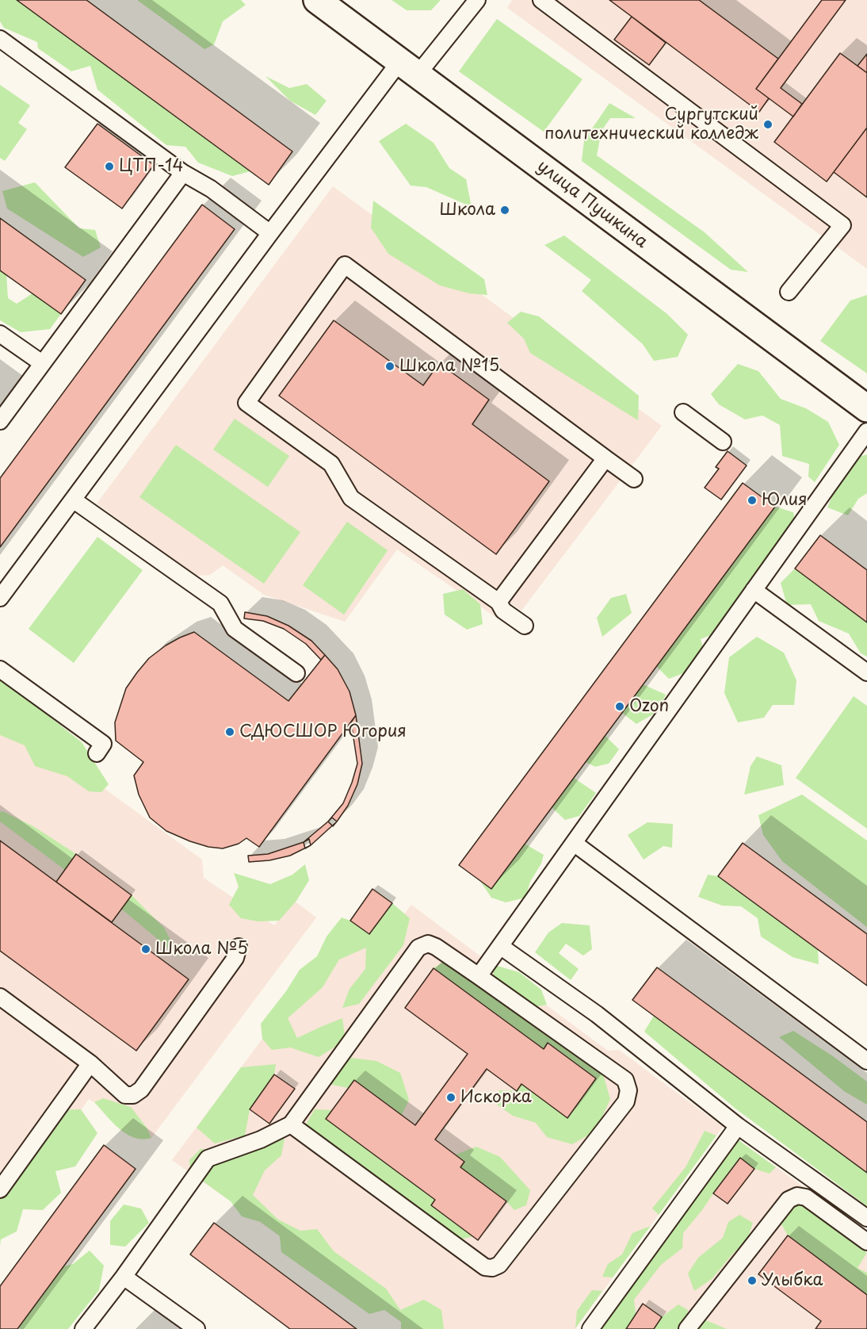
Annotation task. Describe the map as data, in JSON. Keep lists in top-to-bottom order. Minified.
{"streets":{"street":["улица Пушкина"]},"places":["Сургутский политехнический колледж","ЦТП-14","Школа","Школа №15","Юлия","Ozon","СДЮСШОР Югория","Школа №5","Искорка","Улыбка"]}
